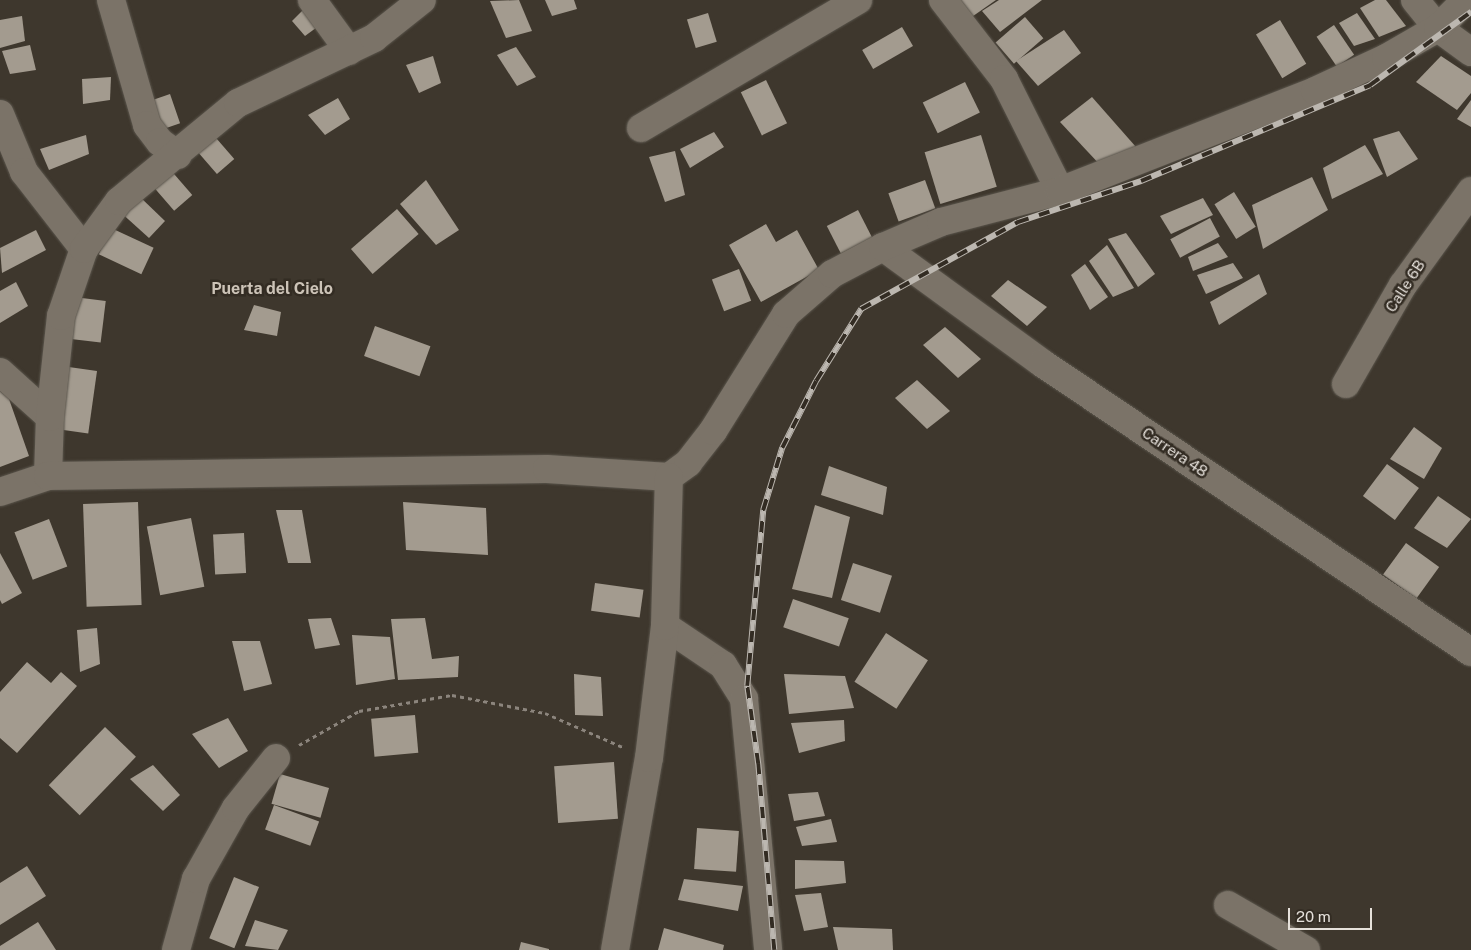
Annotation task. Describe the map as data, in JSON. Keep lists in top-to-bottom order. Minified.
{"streets":{"street":["Calle 6B","Carrera 48"]},"districts":["Puerta del Cielo"],"scale_bar":"20 m"}
